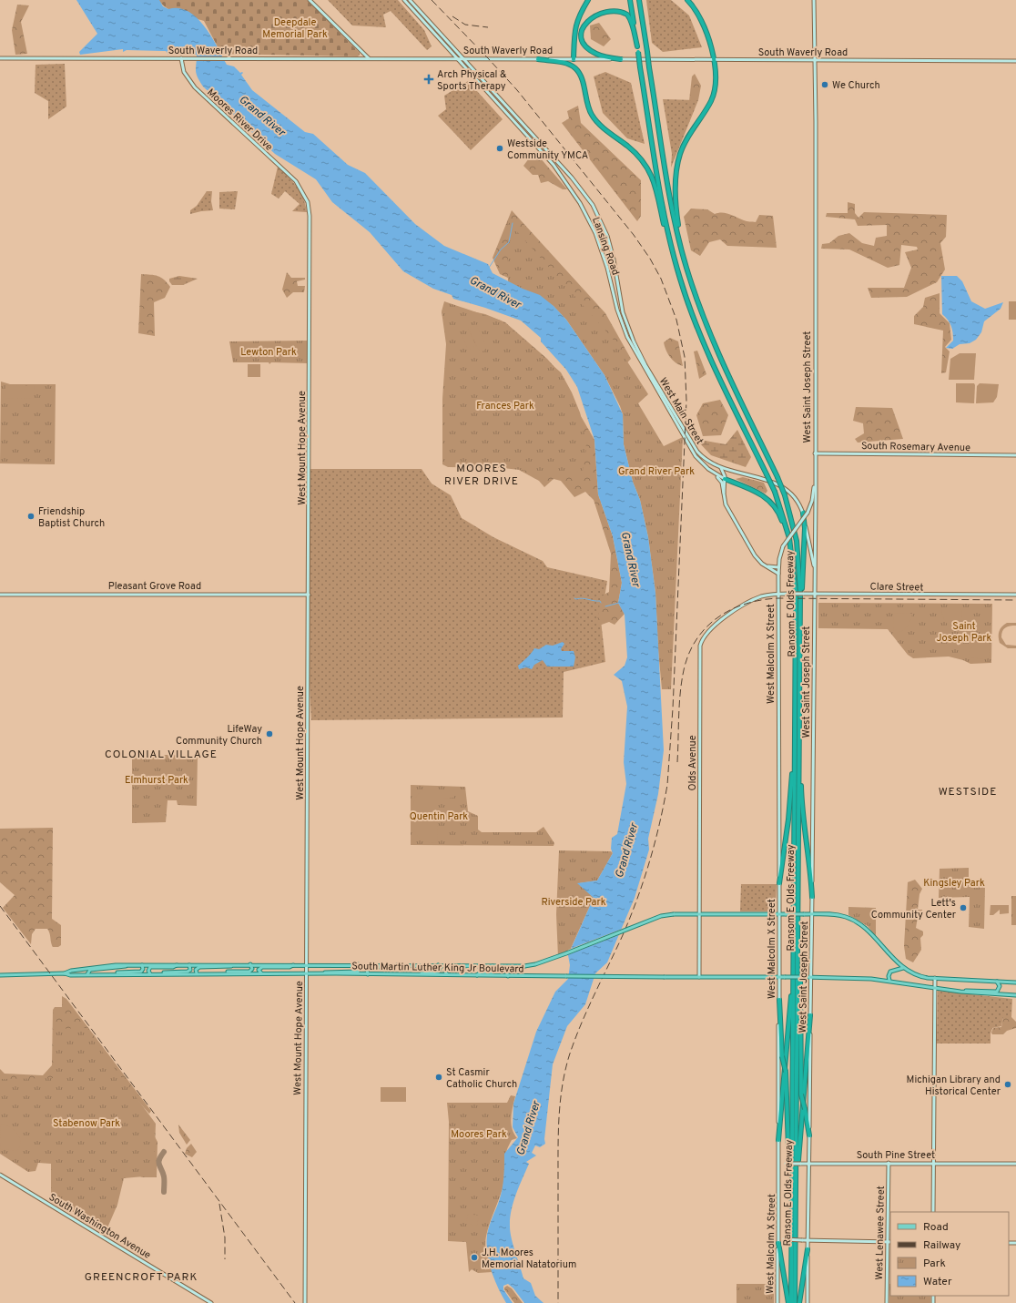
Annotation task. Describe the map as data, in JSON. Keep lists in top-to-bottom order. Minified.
{"streets":{"highway":["Ransom E Olds Freeway"],"main road":["South Martin Luther King Jr Boulevard"],"street":["South Waverly Road","Moores River Drive","Lansing Road","West Saint Joseph Street","West Main Street","South Rosemary Avenue","West Mount Hope Avenue","Pleasant Grove Road","Clare Street","West Malcolm X Street","Olds Avenue","South Pine Street","South Washington Avenue","West Lenawee Street"]},"crossings":[["South Waverly Road","Moores River Drive"],["South Waverly Road","Lansing Road"],["South Waverly Road","West Saint Joseph Street"],["Moores River Drive","West Mount Hope Avenue"],["Lansing Road","West Main Street"],["West Saint Joseph Street","South Rosemary Avenue"],["West Saint Joseph Street","Clare Street"],["West Saint Joseph Street","South Martin Luther King Jr Boulevard"],["West Saint Joseph Street","South Pine Street"],["West Mount Hope Avenue","Pleasant Grove Road"],["West Mount Hope Avenue","South Martin Luther King Jr Boulevard"],["Clare Street","West Malcolm X Street"],["Clare Street","Olds Avenue"],["West Malcolm X Street","Olds Avenue"],["West Malcolm X Street","South Martin Luther King Jr Boulevard"],["West Malcolm X Street","South Pine Street"],["Olds Avenue","South Martin Luther King Jr Boulevard"],["South Pine Street","West Lenawee Street"]],"districts":["MOORES RIVER DRIVE","COLONIAL VILLAGE","WESTSIDE","GREENCROFT PARK"],"water":["Grand River"],"parks":["Deepdale Memorial Park","Lewton Park","Frances Park","Grand River Park","Saint Joseph Park","Elmhurst Park","Quentin Park","Kingsley Park","Riverside Park","Stabenow Park","Moores Park"],"places":{"health":["Arch Physical & Sports Therapy"],"other":["We Church","Westside Community YMCA","Friendship Baptist Church","LifeWay Community Church","Lett's Community Center","St Casmir Catholic Church","Michigan Library and Historical Center","J.H. Moores Memorial Natatorium"]},"legend":["Road","Railway","Park","Water"]}
